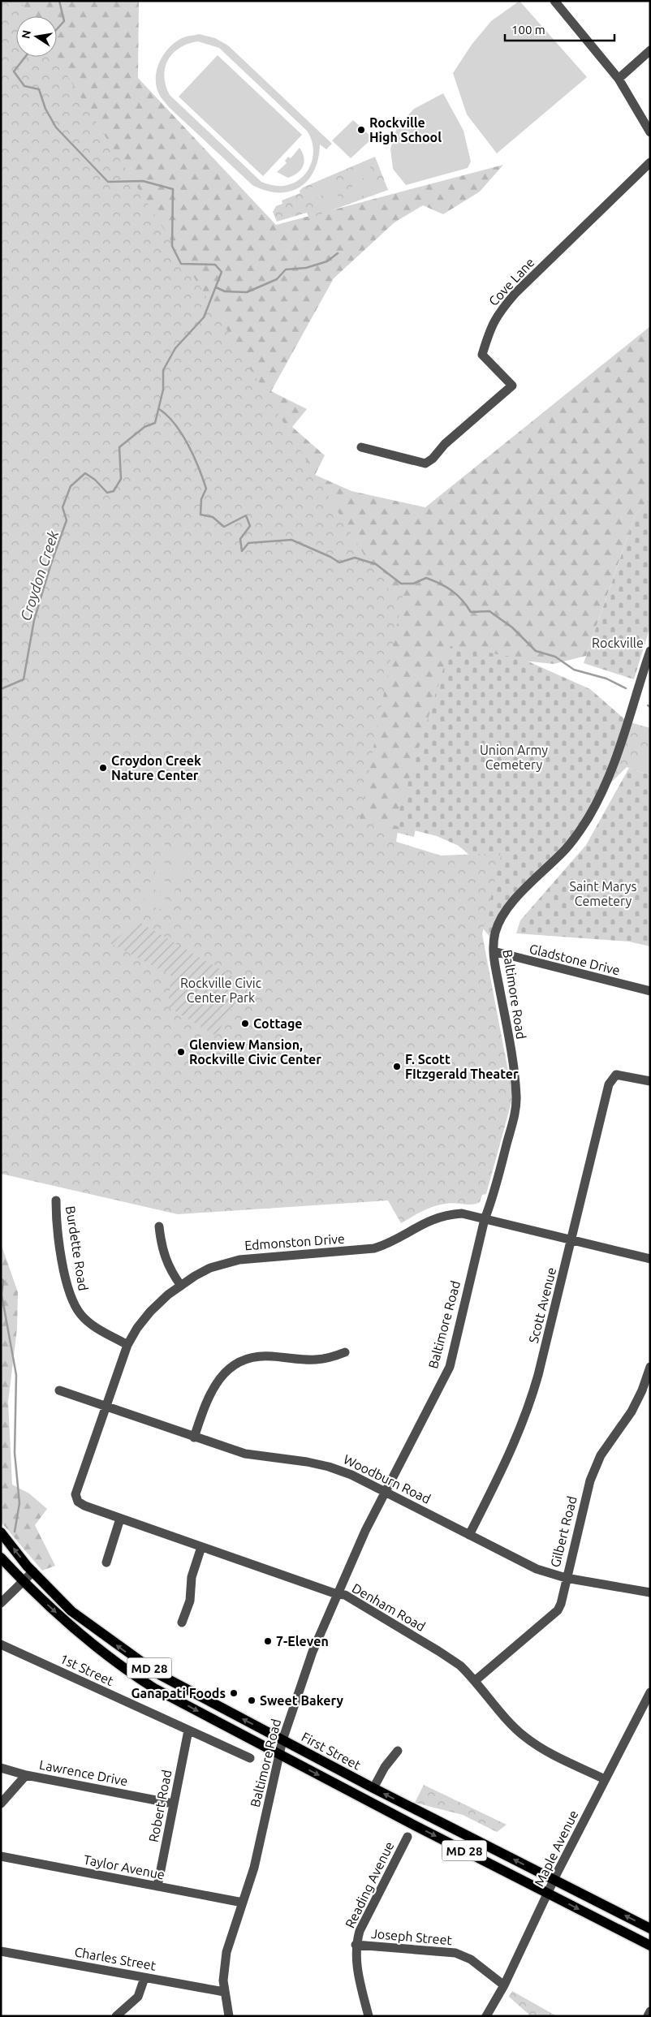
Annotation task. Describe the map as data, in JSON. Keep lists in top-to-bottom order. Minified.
{"streets":{"main road":["MD 28","First Street"],"street":["Cove Lane","Gladstone Drive","Baltimore Road","Edmonston Drive","Burdette Road","Scott Avenue","Woodburn Road","Gilbert Road","Denham Road","1st Street","Lawrence Drive","Robert Road","Maple Avenue","Taylor Avenue","Reading Avenue","Joseph Street","Charles Street"]},"crossings":[["Gladstone Drive","Baltimore Road"],["Baltimore Road","Edmonston Drive"],["Baltimore Road","Woodburn Road"],["Baltimore Road","Denham Road"],["Baltimore Road","First Street"],["Baltimore Road","Taylor Avenue"],["Baltimore Road","Charles Street"],["Edmonston Drive","Burdette Road"],["Edmonston Drive","Scott Avenue"],["Edmonston Drive","Woodburn Road"],["Edmonston Drive","Denham Road"],["Scott Avenue","Woodburn Road"],["Woodburn Road","Gilbert Road"],["Gilbert Road","Denham Road"],["Denham Road","Maple Avenue"],["MD 28","First Street"],["1st Street","Robert Road"],["First Street","Maple Avenue"],["Lawrence Drive","Robert Road"],["Robert Road","Taylor Avenue"],["Maple Avenue","Joseph Street"],["Reading Avenue","Joseph Street"]],"water":["Croydon Creek"],"parks":["Rockville","Union Army Cemetery","Saint Marys Cemetery","Rockville Civic Center Park"],"places":["Rockville High School","Croydon Creek Nature Center","Cottage","Glenview Mansion, Rockville Civic Center","F. Scott FItzgerald Theater","7-Eleven","Ganapati Foods","Sweet Bakery"],"scale_bar":"100 m","north":"left"}
